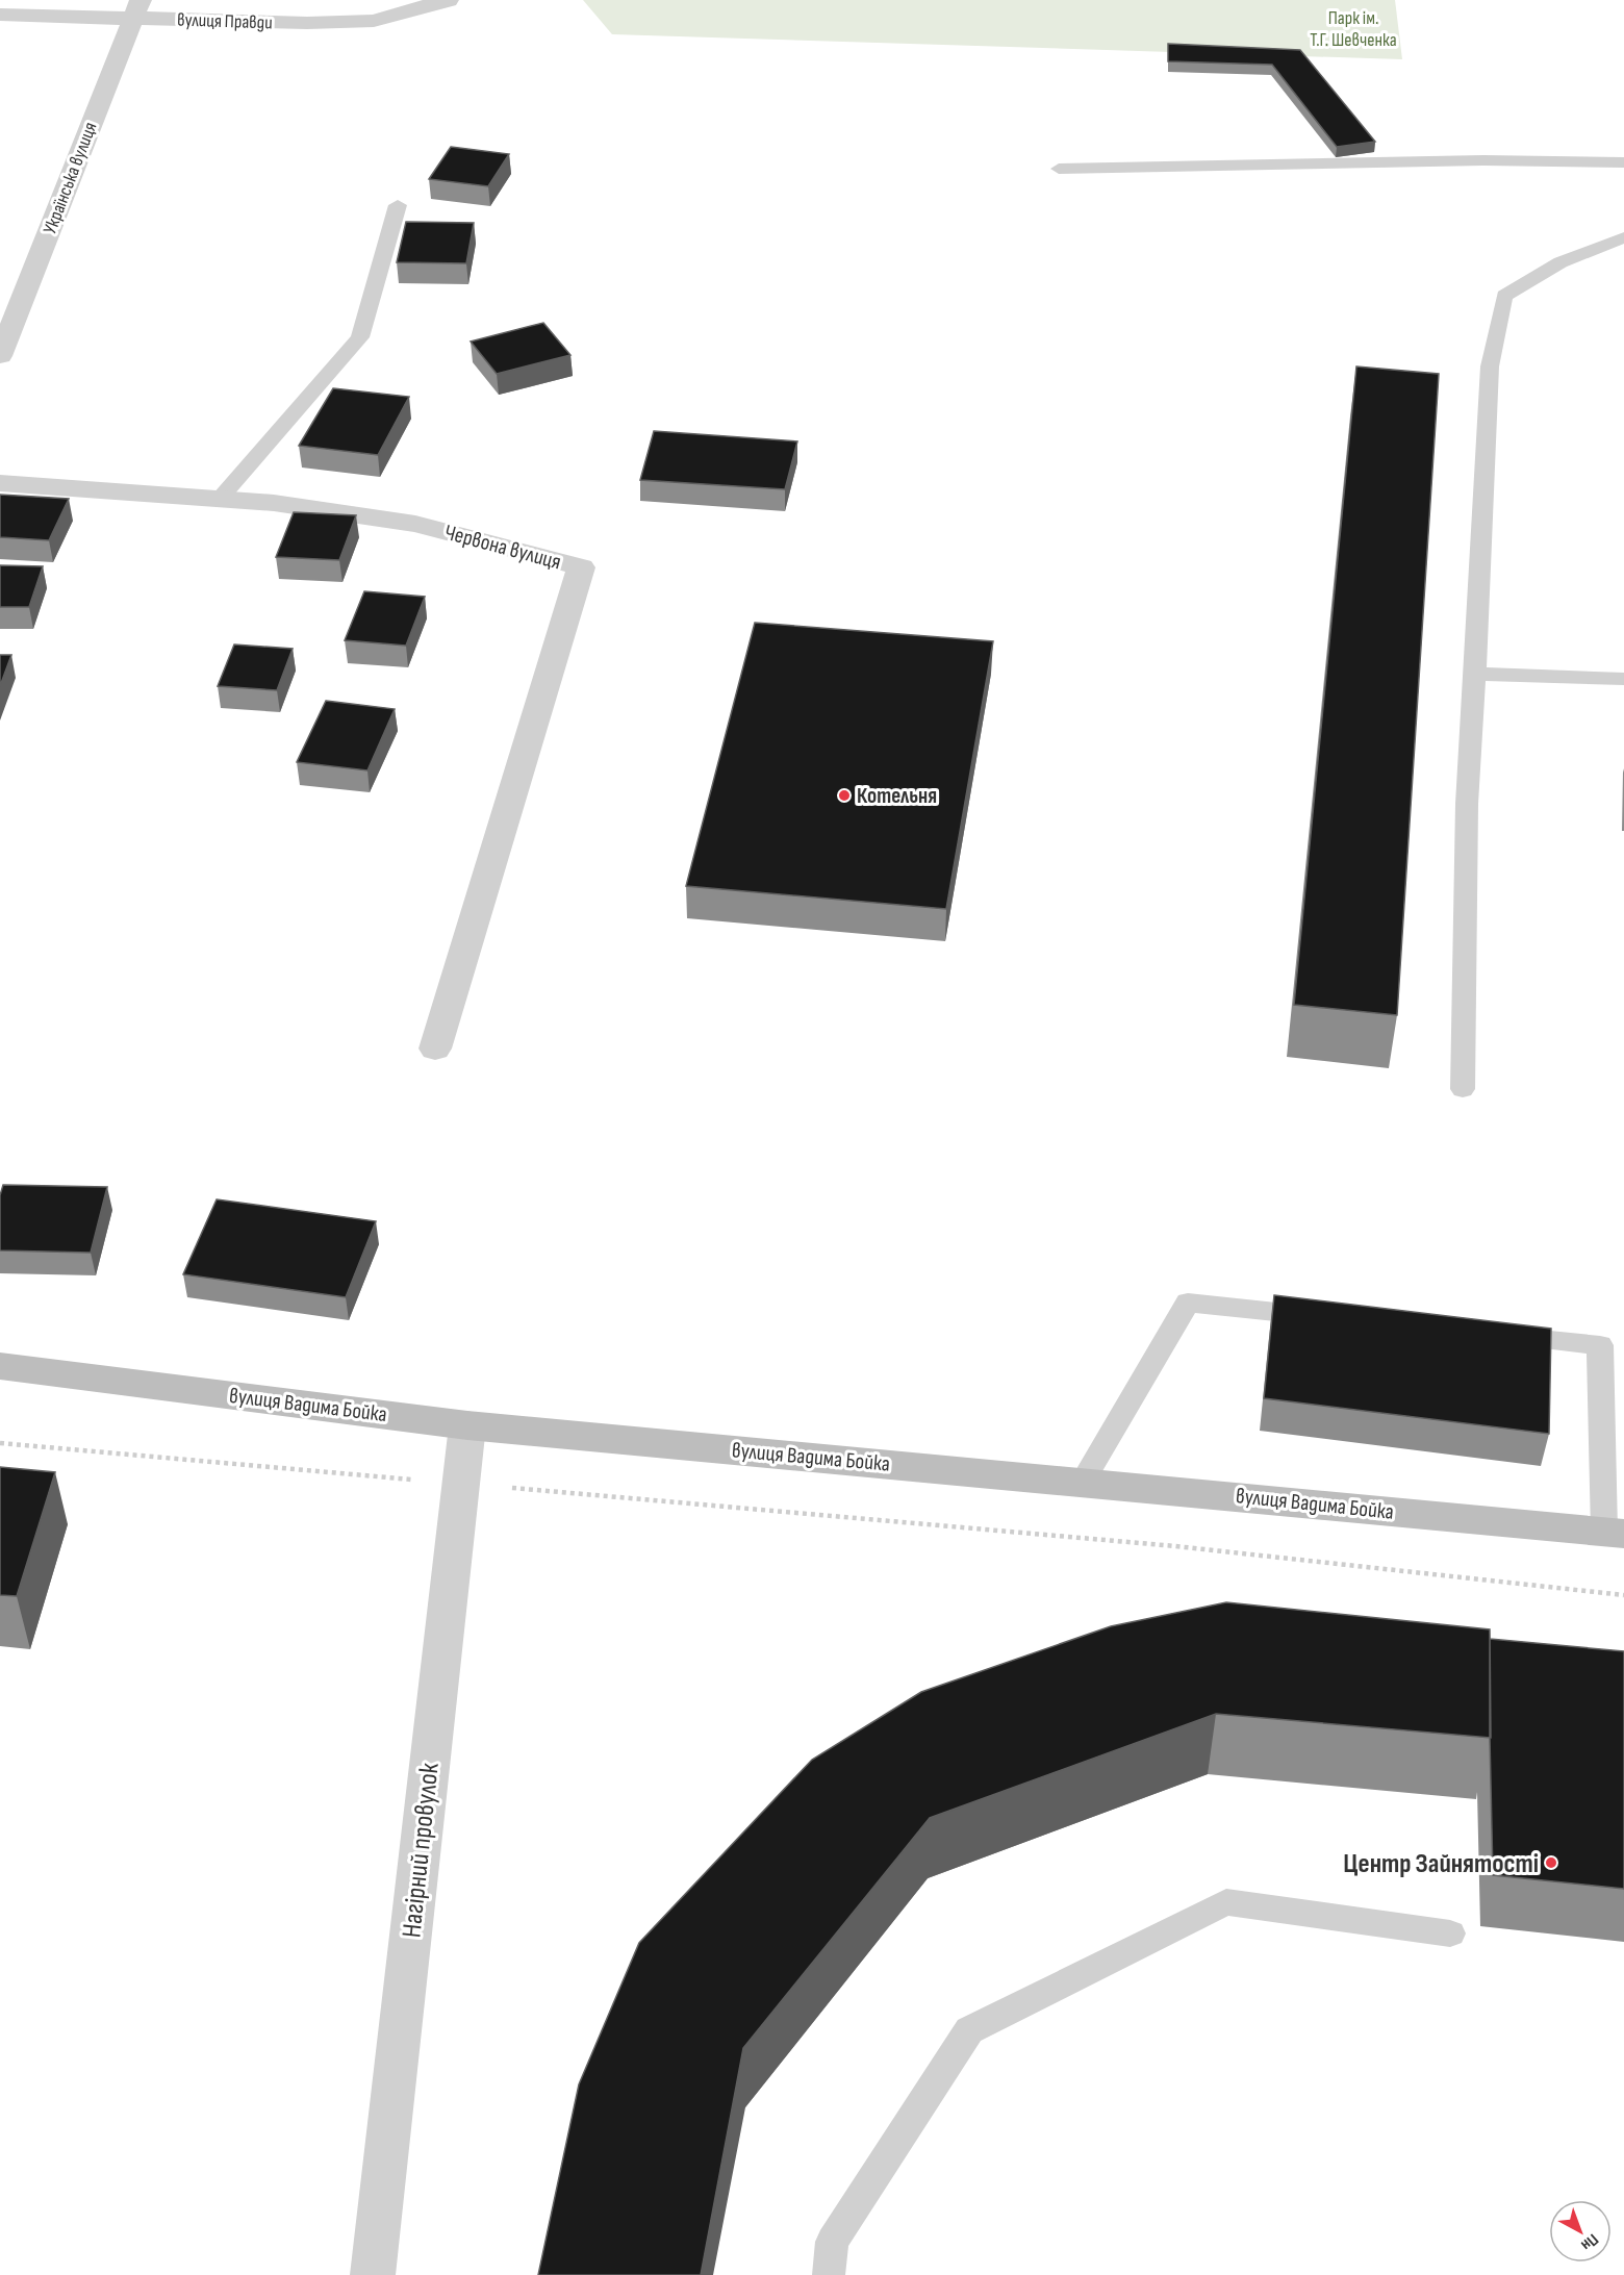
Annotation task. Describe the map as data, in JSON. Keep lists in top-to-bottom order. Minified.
{"streets":{"street":["вулиця Правди","Українська вулиця","Червона вулиця","вулиця Вадима Бойка","Нагірний провулок"]},"crossings":[["вулиця Правди","Українська вулиця"],["вулиця Вадима Бойка","Нагірний провулок"]],"parks":["Парк ім. Т.Г. Шевченка"],"places":["Котельня","Центр Зайнятості"],"north":"bottom right"}
